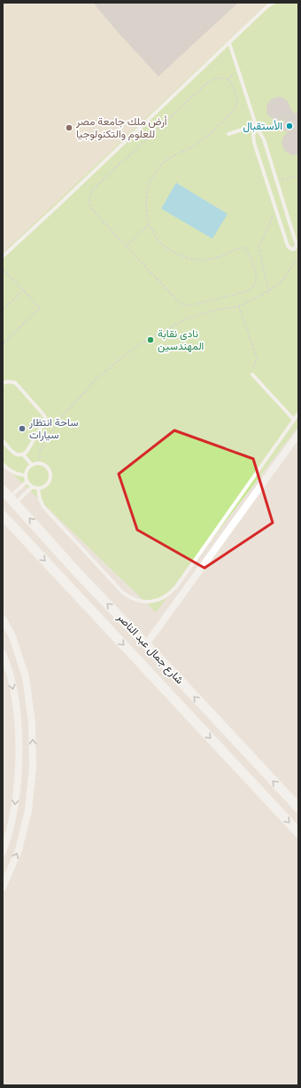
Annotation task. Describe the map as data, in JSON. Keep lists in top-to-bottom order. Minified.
{"streets":{"main road":["شارع جمال عبد الناصر"]},"places":["الأستقبال","أرض ملك جامعة مصر للعلوم والتكنولوجيا","نادى نقابة المهندسين","ساحة انتظار سيارات"]}
